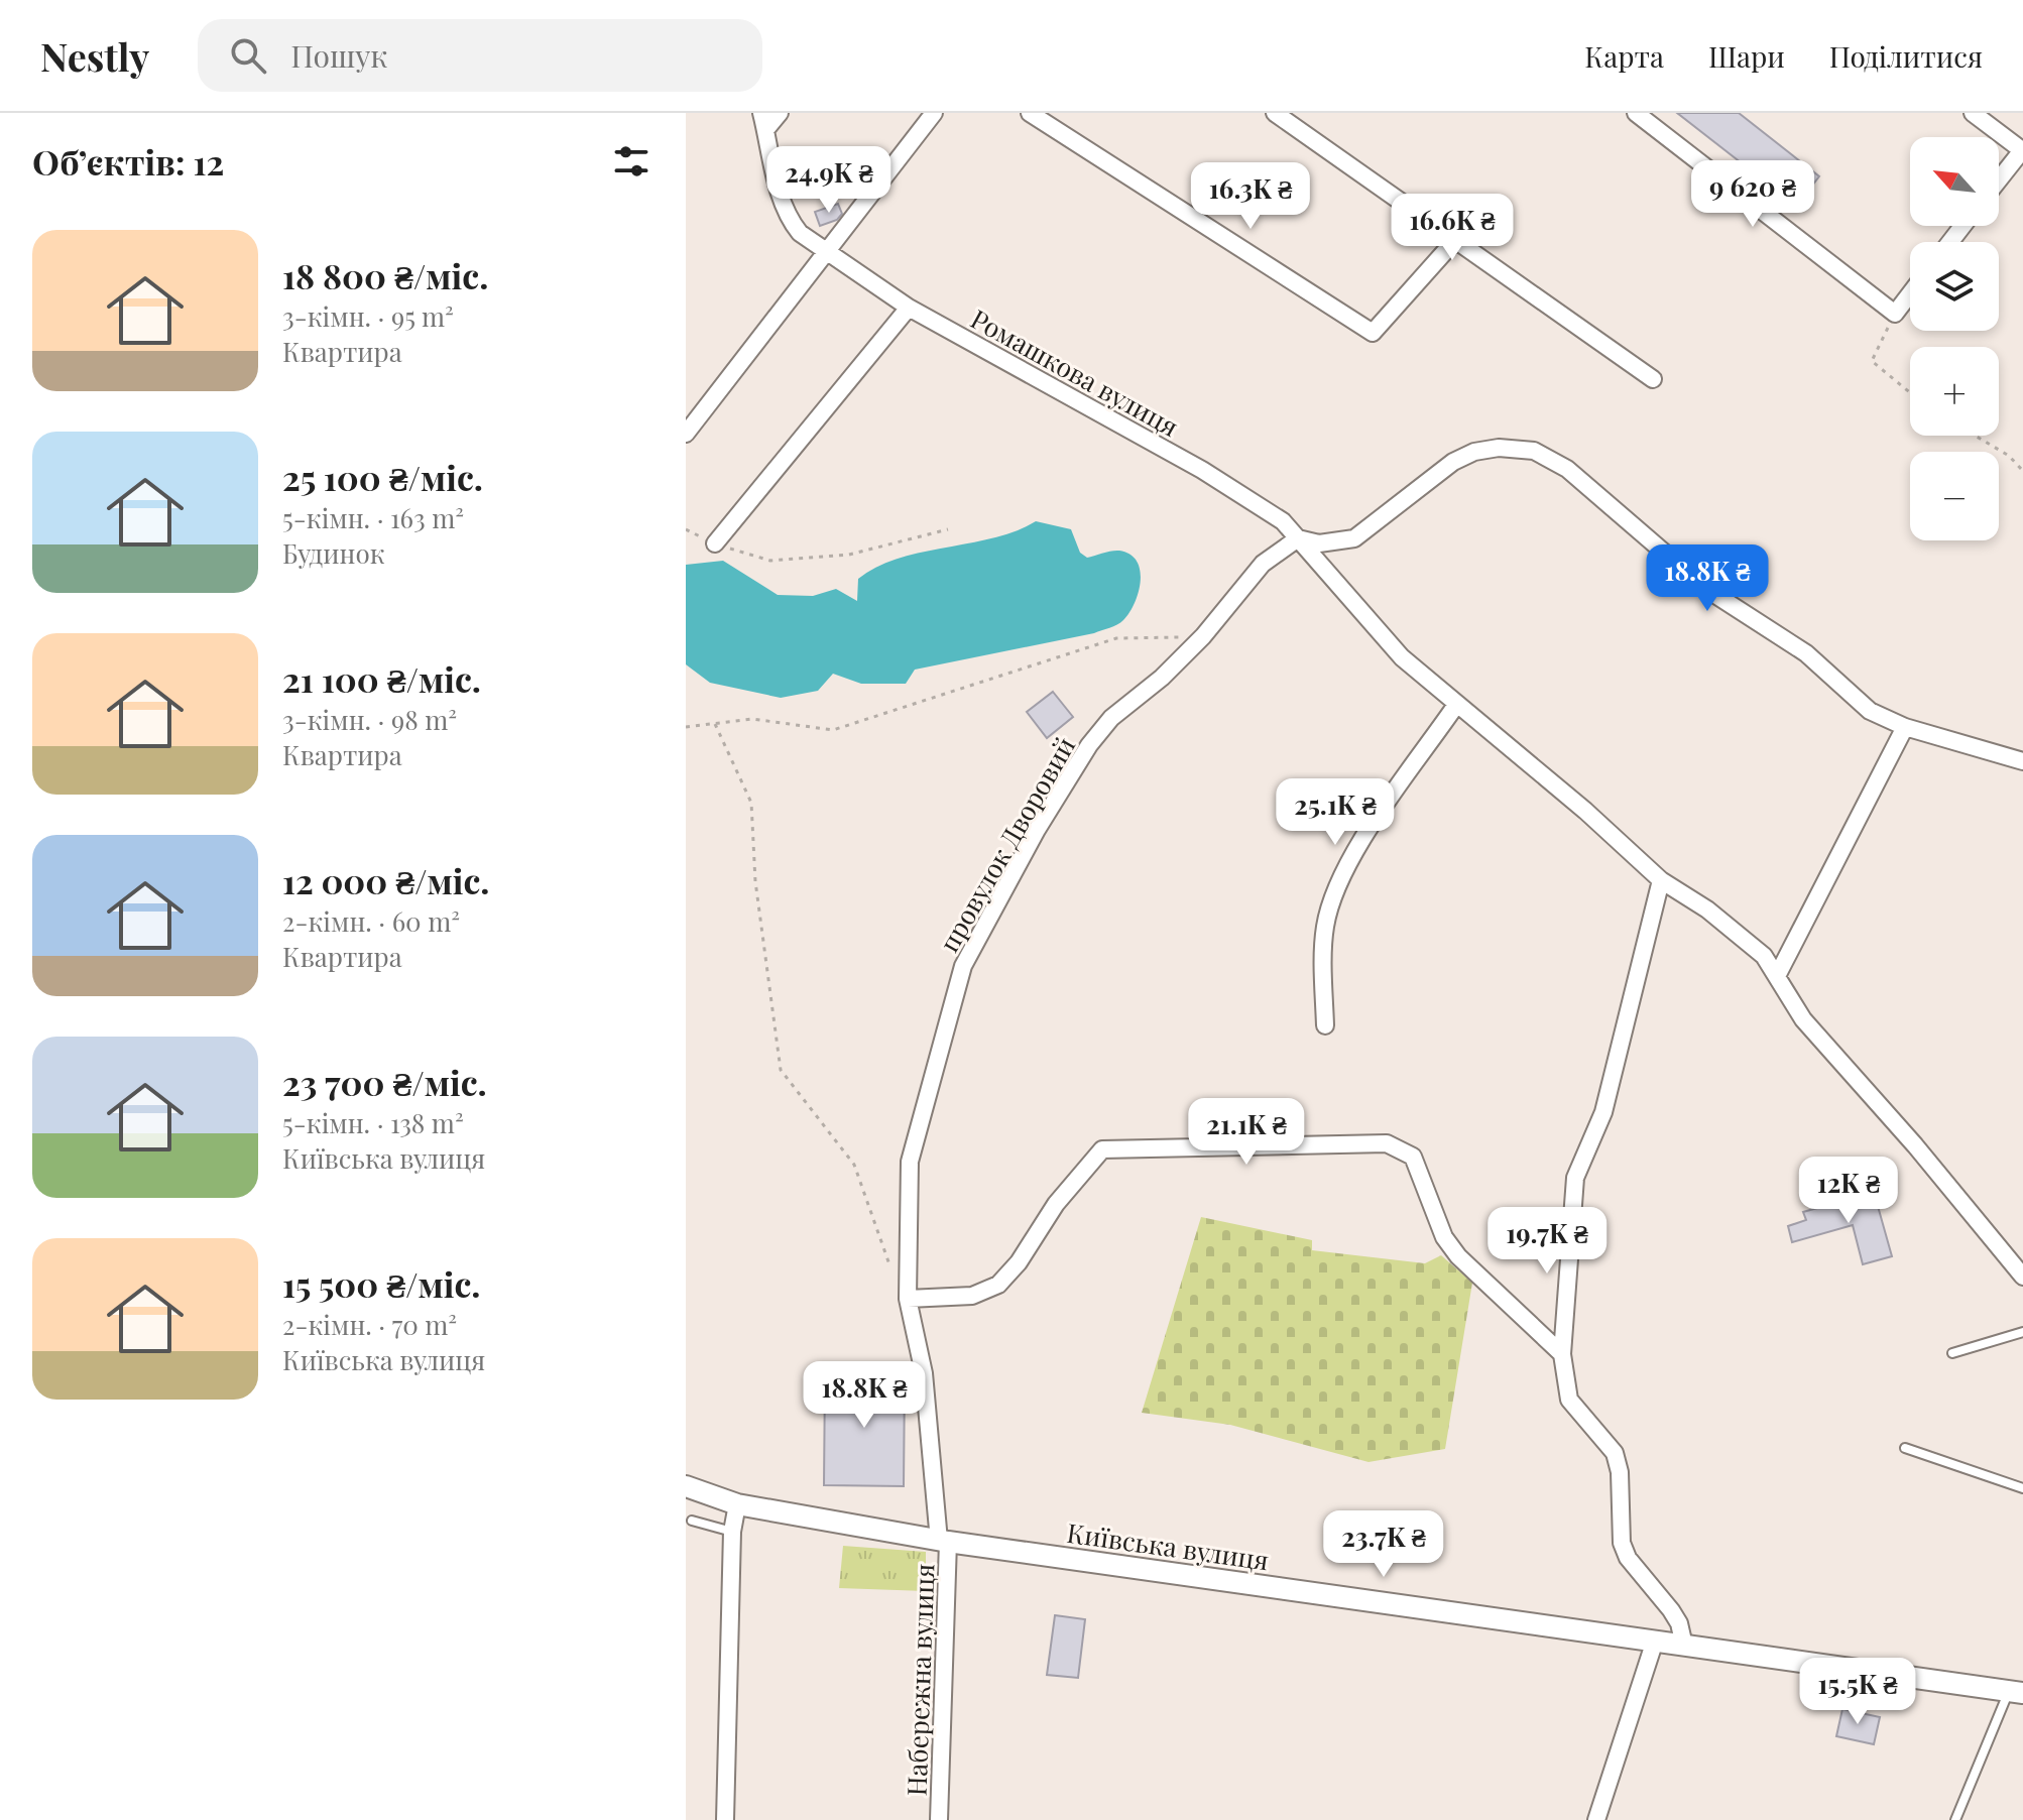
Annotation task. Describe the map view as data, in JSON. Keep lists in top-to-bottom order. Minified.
{"streets":{"street":["Ромашкова вулиця","провулок Дворовий","Київська вулиця","Набережна вулиця"]},"crossings":[["Ромашкова вулиця","провулок Дворовий"],["провулок Дворовий","Київська вулиця"],["провулок Дворовий","Набережна вулиця"],["Київська вулиця","Набережна вулиця"]],"north":"top left","page":{"header":"Nestly","search":"Пошук","nav":["Карта","Шари","Поділитися"],"heading":"Об’єктів: 12","map_buttons":["+","−"],"price":["24.9K ₴","9 620 ₴","16.3K ₴","16.6K ₴","18.8K ₴","25.1K ₴","21.1K ₴","12K ₴","19.7K ₴","18.8K ₴","23.7K ₴","15.5K ₴"],"list":[{"name":"18 800 ₴/міс.","note":"3-кімн. · 95 m² · Квартира"},{"name":"25 100 ₴/міс.","note":"5-кімн. · 163 m² · Будинок"},{"name":"21 100 ₴/міс.","note":"3-кімн. · 98 m² · Квартира"},{"name":"12 000 ₴/міс.","note":"2-кімн. · 60 m² · Квартира"},{"name":"23 700 ₴/міс.","note":"5-кімн. · 138 m² · Київська вулиця"},{"name":"15 500 ₴/міс.","note":"2-кімн. · 70 m² · Київська вулиця"}]}}
